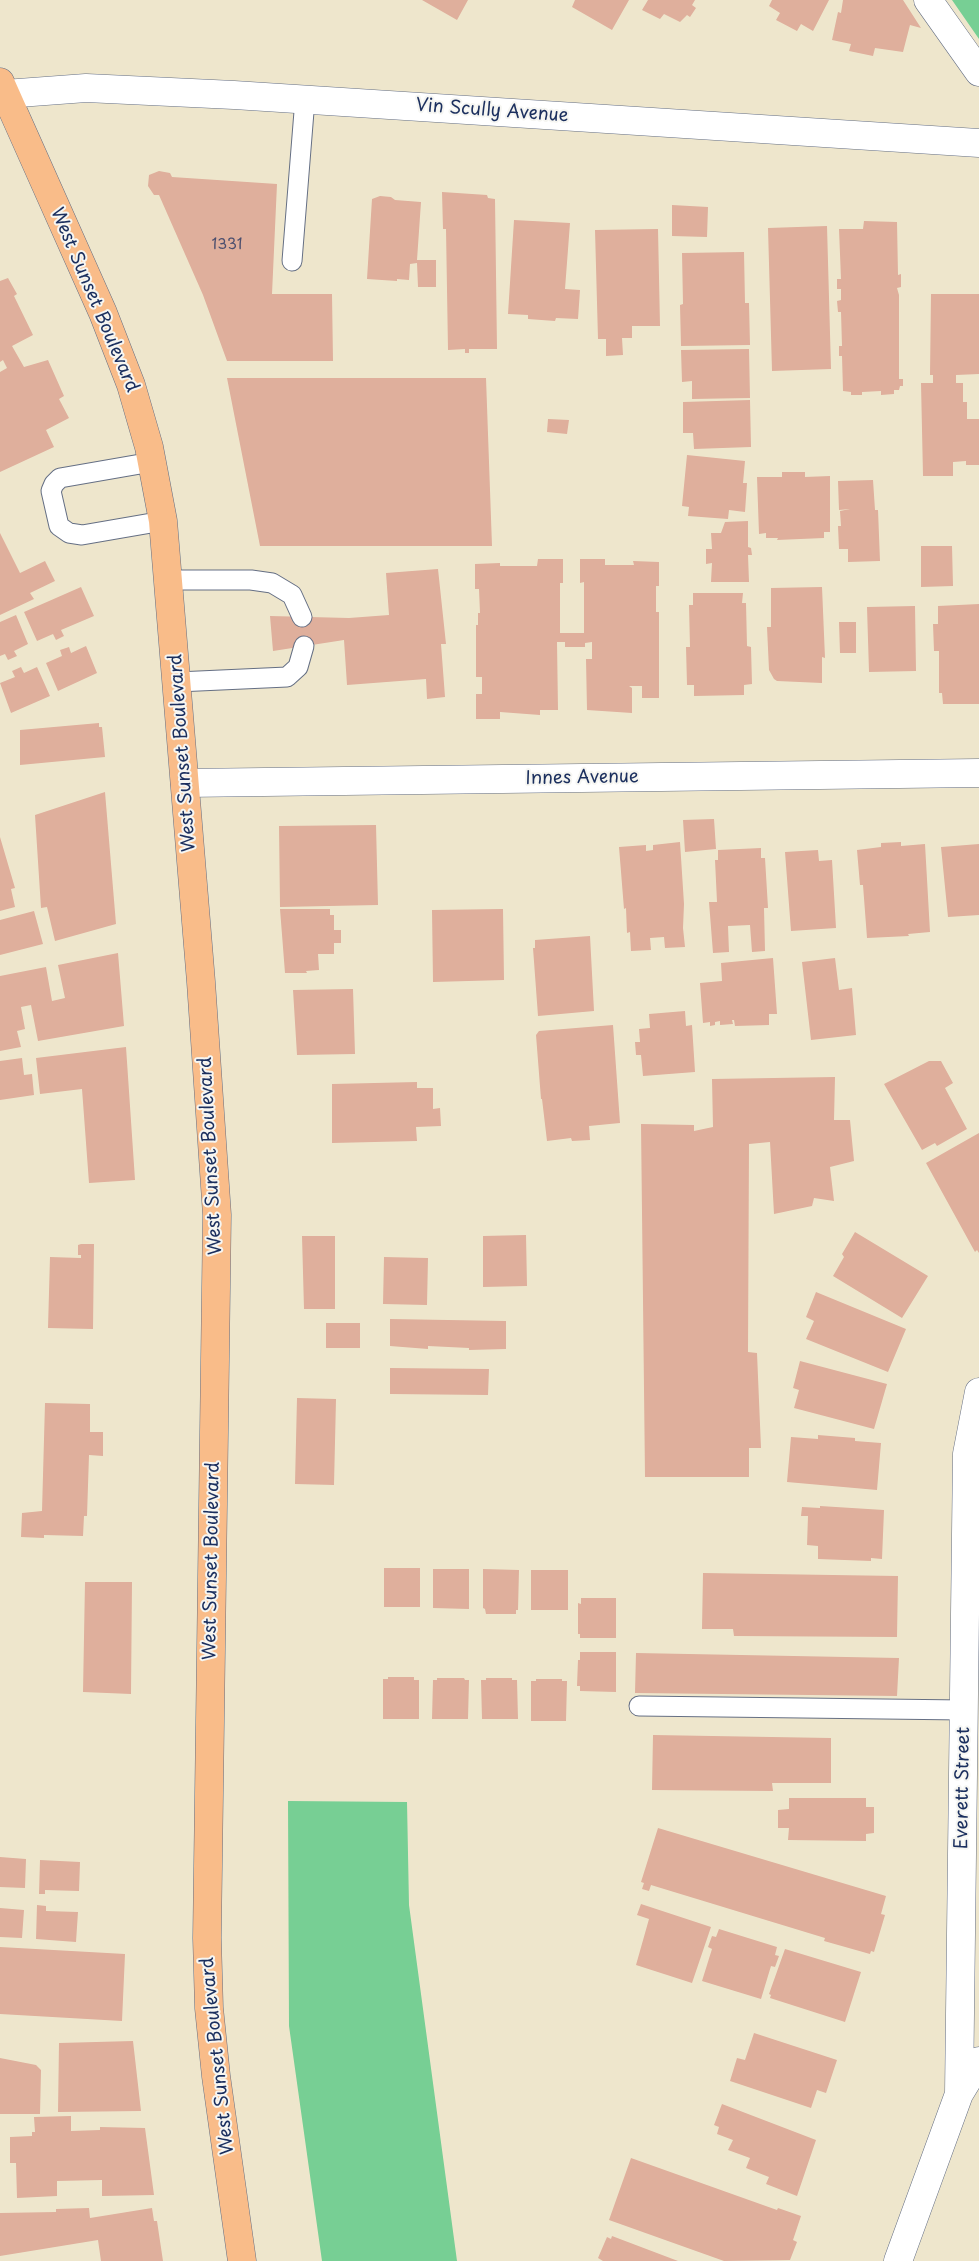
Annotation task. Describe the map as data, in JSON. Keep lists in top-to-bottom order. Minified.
{"streets":{"main road":["West Sunset Boulevard"],"street":["Vin Scully Avenue","Innes Avenue","Everett Street"]},"crossings":[["Vin Scully Avenue","West Sunset Boulevard"],["West Sunset Boulevard","Innes Avenue"]],"house_numbers":["1331"]}
